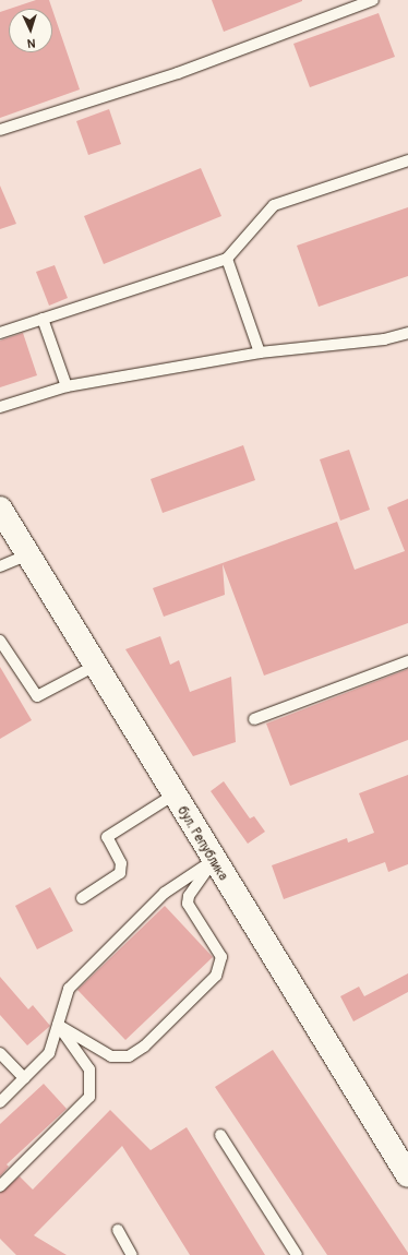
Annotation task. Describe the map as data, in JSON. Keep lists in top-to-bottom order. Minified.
{"streets":{"street":["бул. Република"]},"north":"bottom"}
